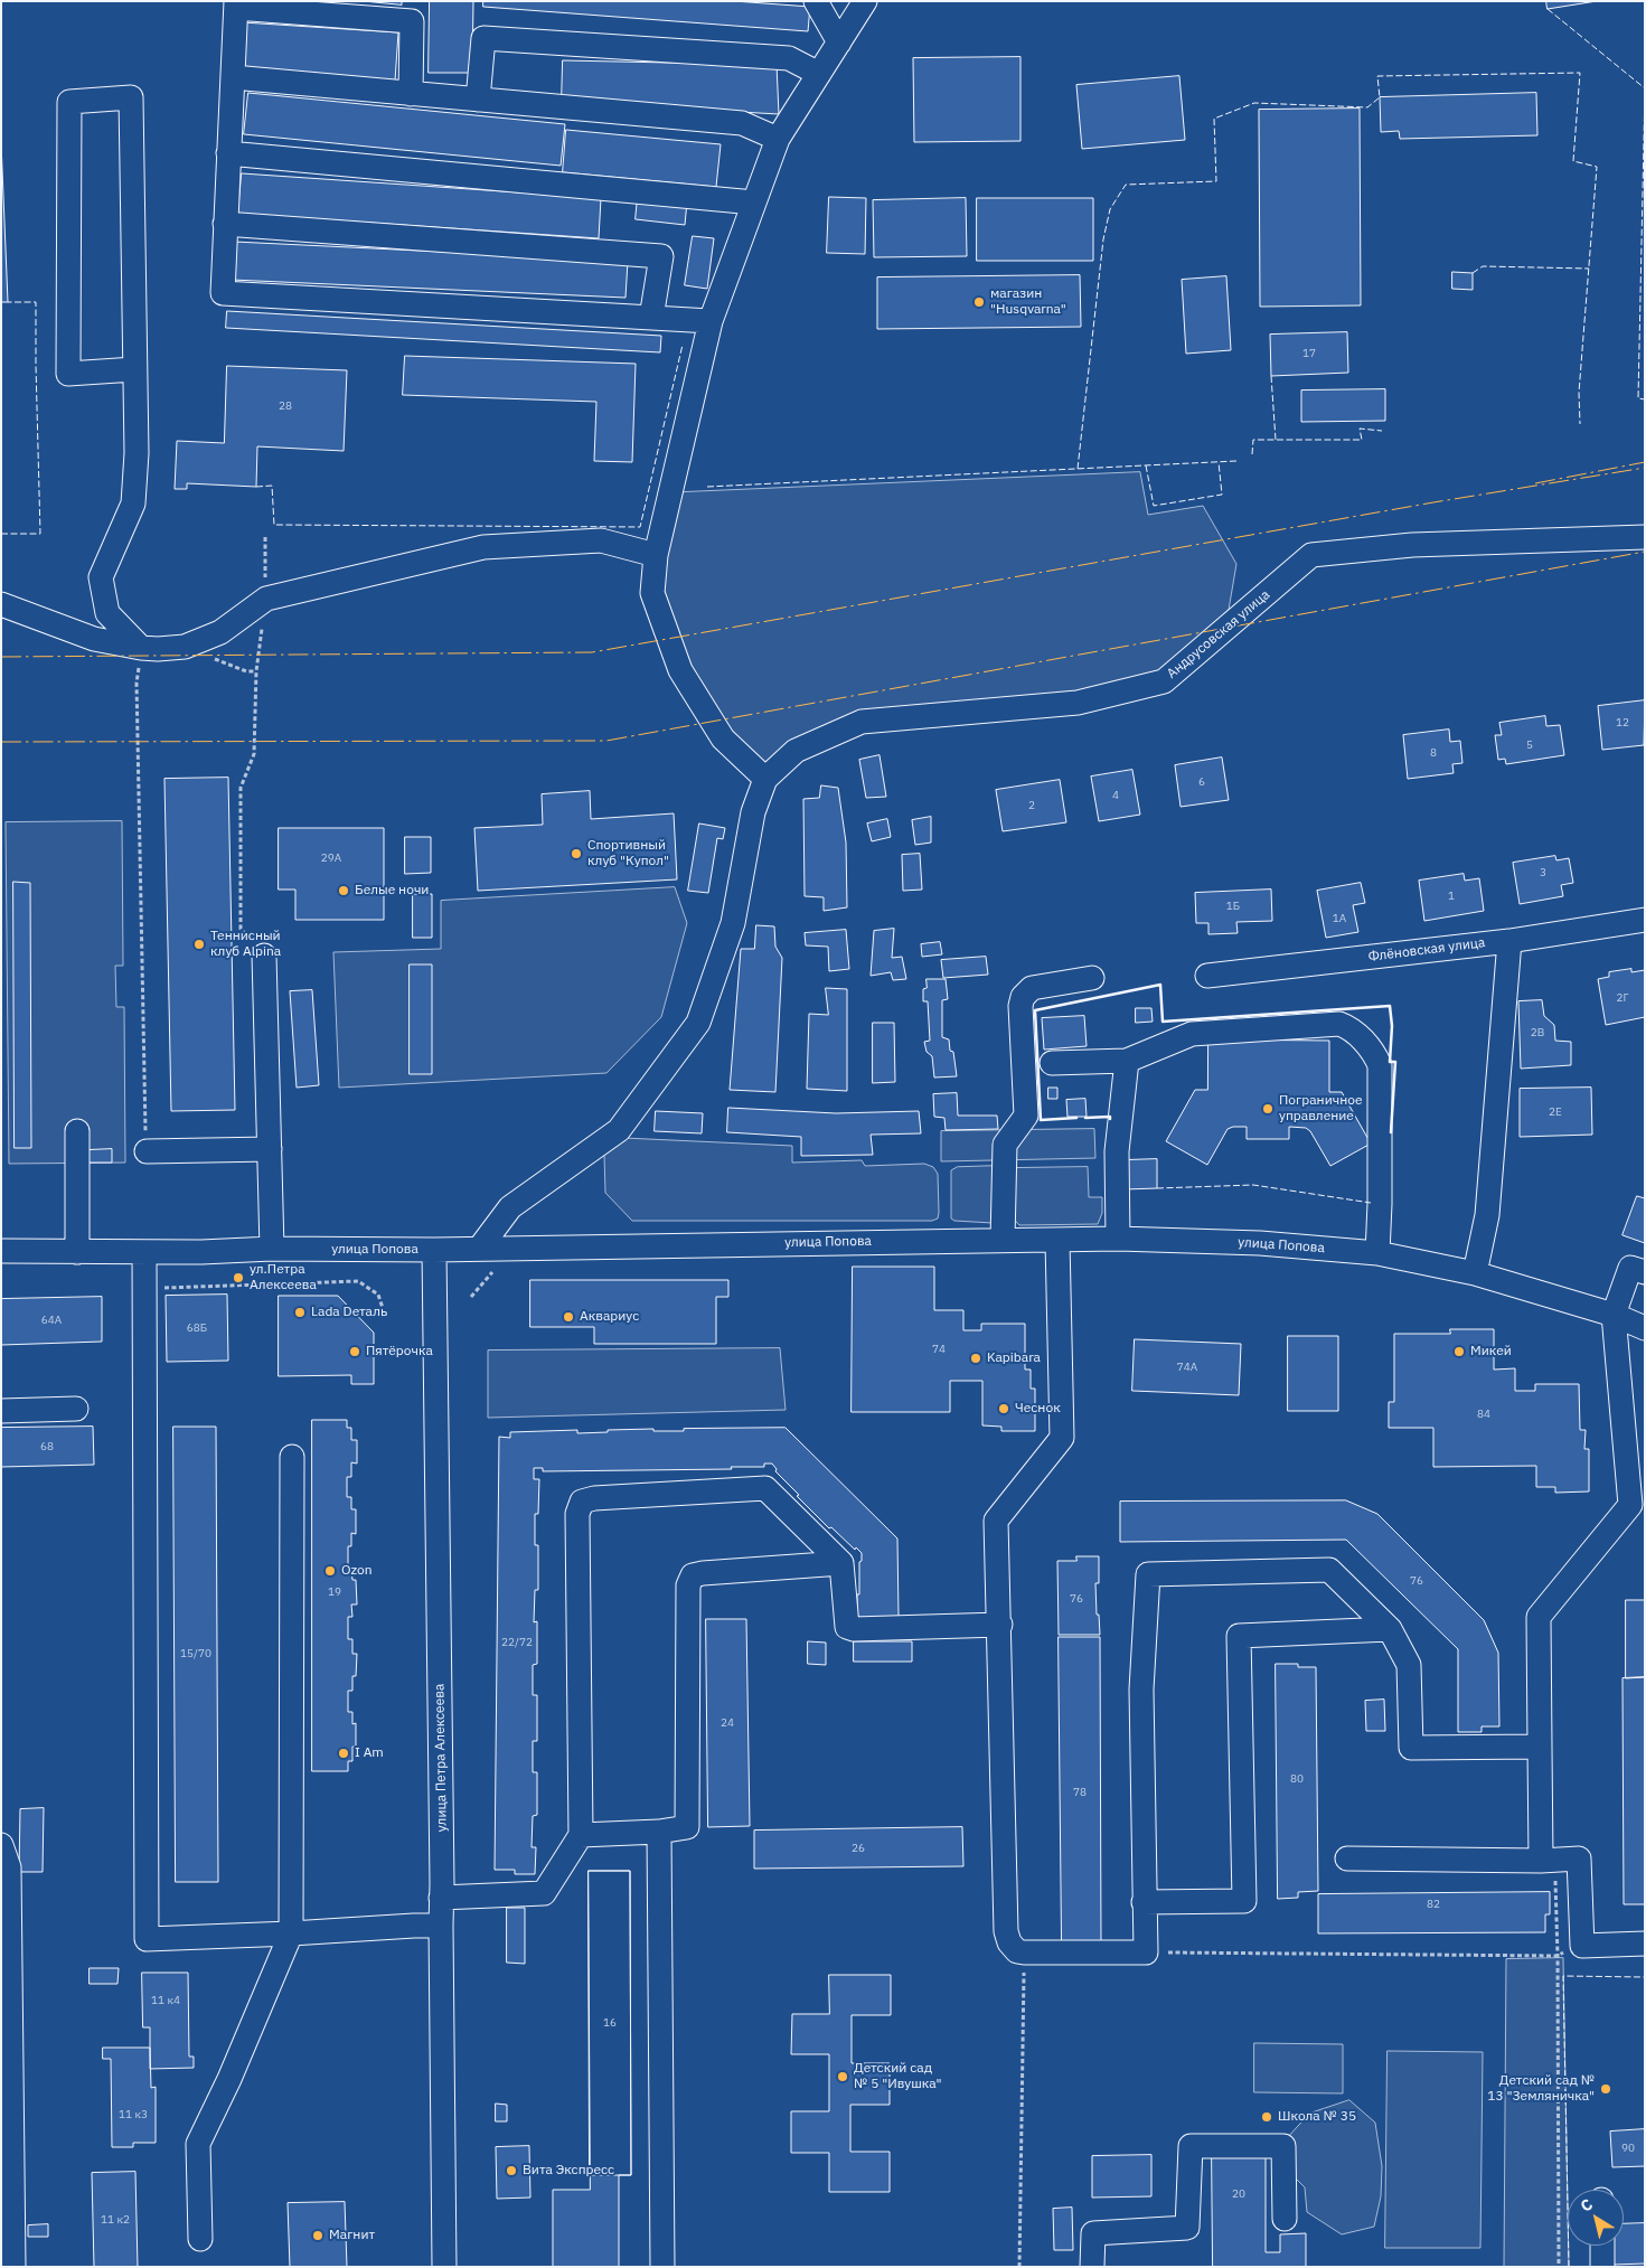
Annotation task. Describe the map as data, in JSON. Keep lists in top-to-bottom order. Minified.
{"streets":{"street":["Андрусовская улица","Флёновская улица","улица Попова","улица Петра Алексеева"]},"crossings":[["улица Попова","улица Петра Алексеева"]],"places":["магазин \"Husqvarna\"","Спортивный клуб \"Купол\"","Белые ночи","Теннисный клуб Alpina","Пограничное управление","ул.Петра Алексеева","Lada Dеталь","Аквариус","Пятёрочка","Микей","Kapibara","Чеснок","Ozon","I Am","Детский сад № 5 \"Ивушка\"","Детский сад № 13 \"Земляничка\"","Школа № 35","Вита Экспресс","Магнит"],"house_numbers":["17","28","12","5","8","6","4","2","29А","3","1","1Б","1А","2Г","2В","2Е","64А","68Б","74","74А","84","68","76","19","76","22/72","15/70","24","80","78","26","82","11 к4","16","11 к3","90","20","11 к2"],"north":"top left"}
